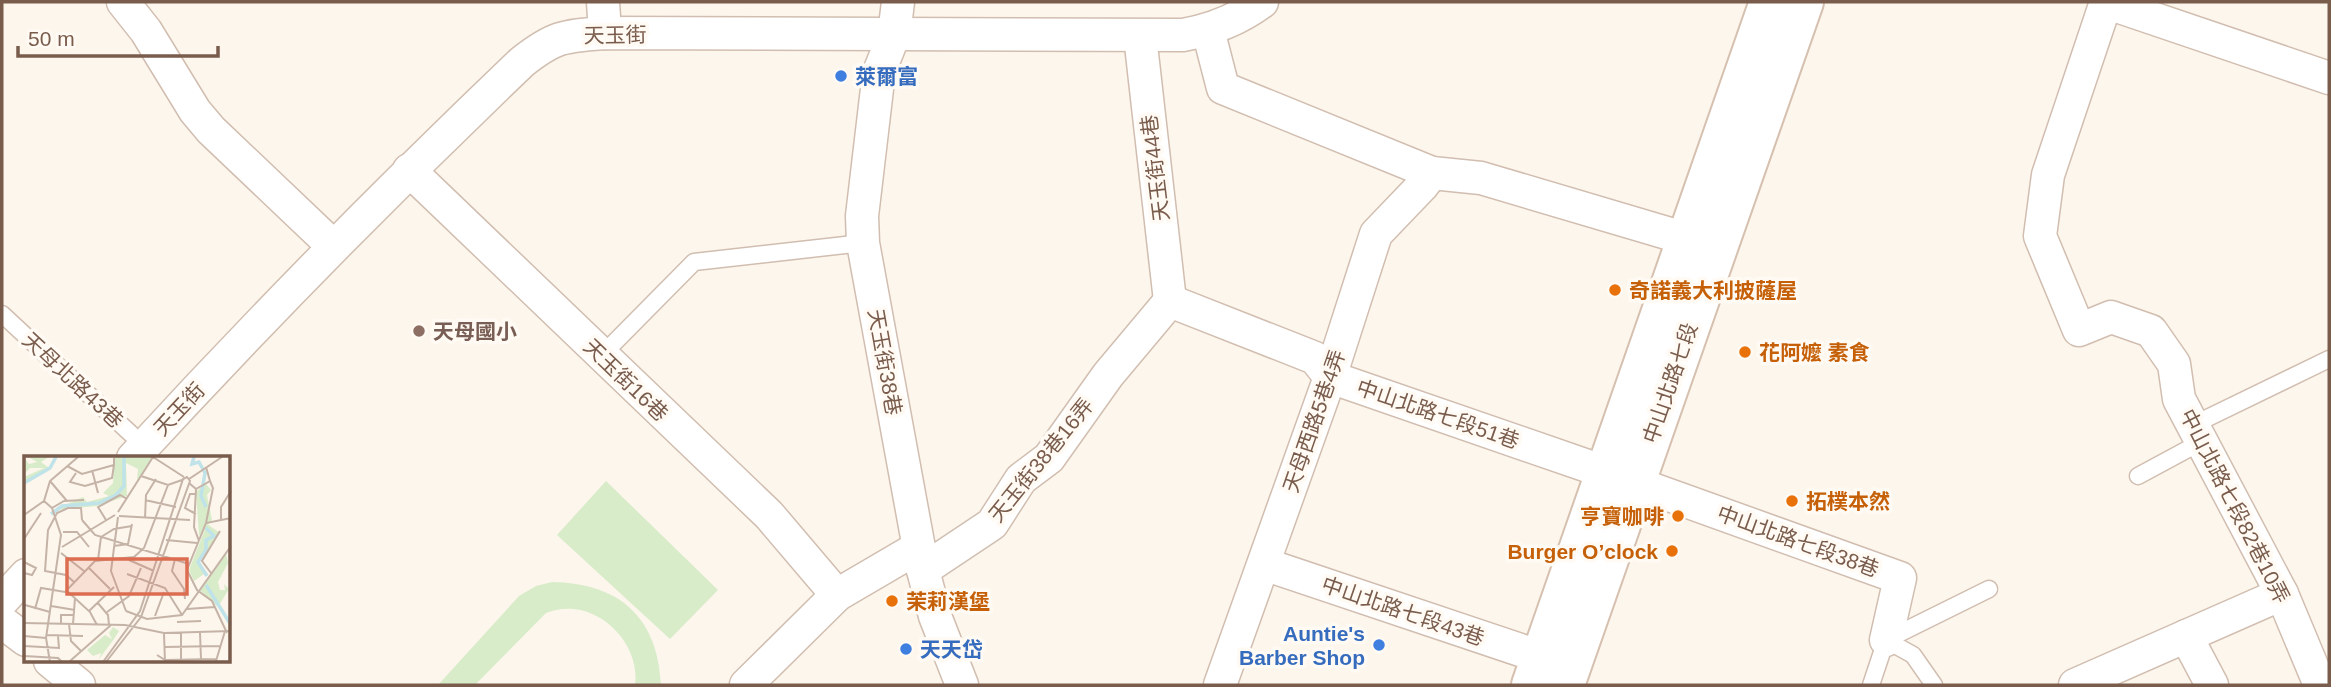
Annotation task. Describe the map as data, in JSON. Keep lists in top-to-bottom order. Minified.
{"streets":{"main road":["中山北路七段"],"street":["天玉街","天玉街44巷","天玉街38巷","天玉街16巷","中山北路七段51巷","天母西路5巷4弄","天玉街38巷16弄","中山北路七段82巷10弄","中山北路七段38巷","中山北路七段43巷"],"lane":["天母北路43巷"]},"crossings":[["天玉街","天玉街44巷"],["天玉街","天玉街38巷"],["天玉街","天母北路43巷"],["天玉街","天玉街16巷"],["天玉街44巷","中山北路七段51巷"],["天玉街44巷","天玉街38巷16弄"],["天玉街38巷","天玉街38巷16弄"],["天玉街16巷","天玉街38巷16弄"],["中山北路七段","中山北路七段51巷"],["中山北路七段","中山北路七段38巷"],["中山北路七段","中山北路七段43巷"],["中山北路七段51巷","天母西路5巷4弄"],["中山北路七段51巷","天玉街38巷16弄"],["中山北路七段51巷","中山北路七段38巷"],["天母西路5巷4弄","中山北路七段43巷"]],"places":["萊爾富","奇諾義大利披薩屋","天母國小","花阿嬤 素食","拓樸本然","亨寶咖啡","Burger O’clock","茉莉漢堡","Auntie's Barber Shop","天天岱"],"scale_bar":"50 m"}
